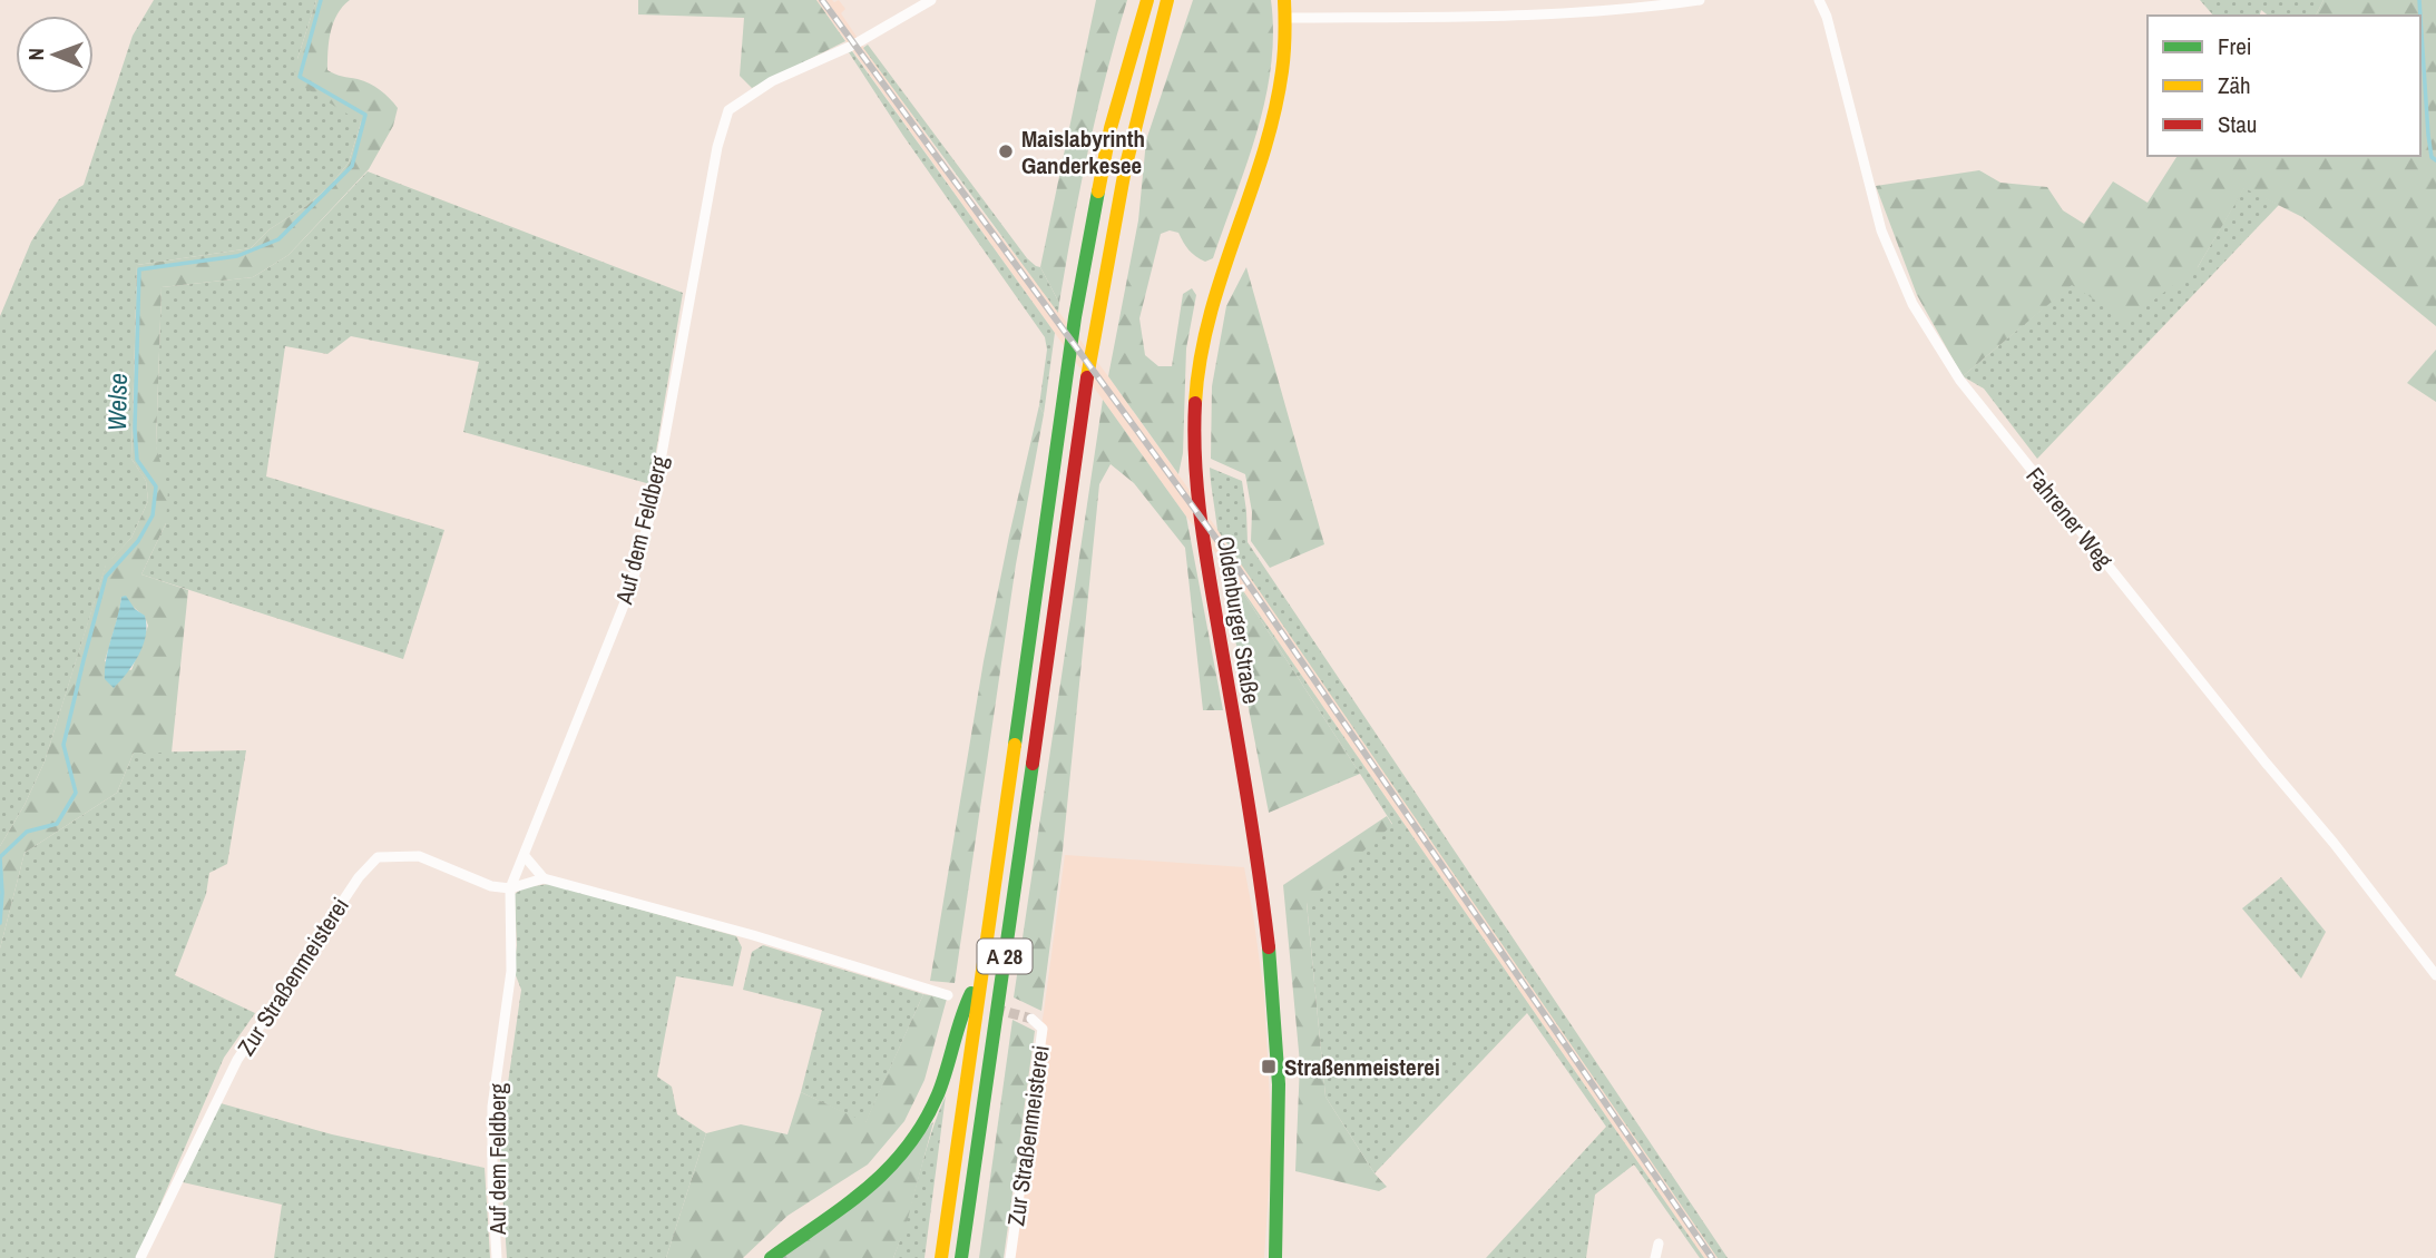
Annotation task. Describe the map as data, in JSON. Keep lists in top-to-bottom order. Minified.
{"streets":{"main road":["Oldenburger Straße","A 28"],"street":["Fahrener Weg","Auf dem Feldberg","Zur Straßenmeisterei"]},"crossings":[["Auf dem Feldberg","Zur Straßenmeisterei"]],"water":["Welse"],"places":{"other":["Maislabyrinth Ganderkesee"],"transit":["Straßenmeisterei"]},"legend":["Frei","Zäh","Stau"],"north":"left"}
